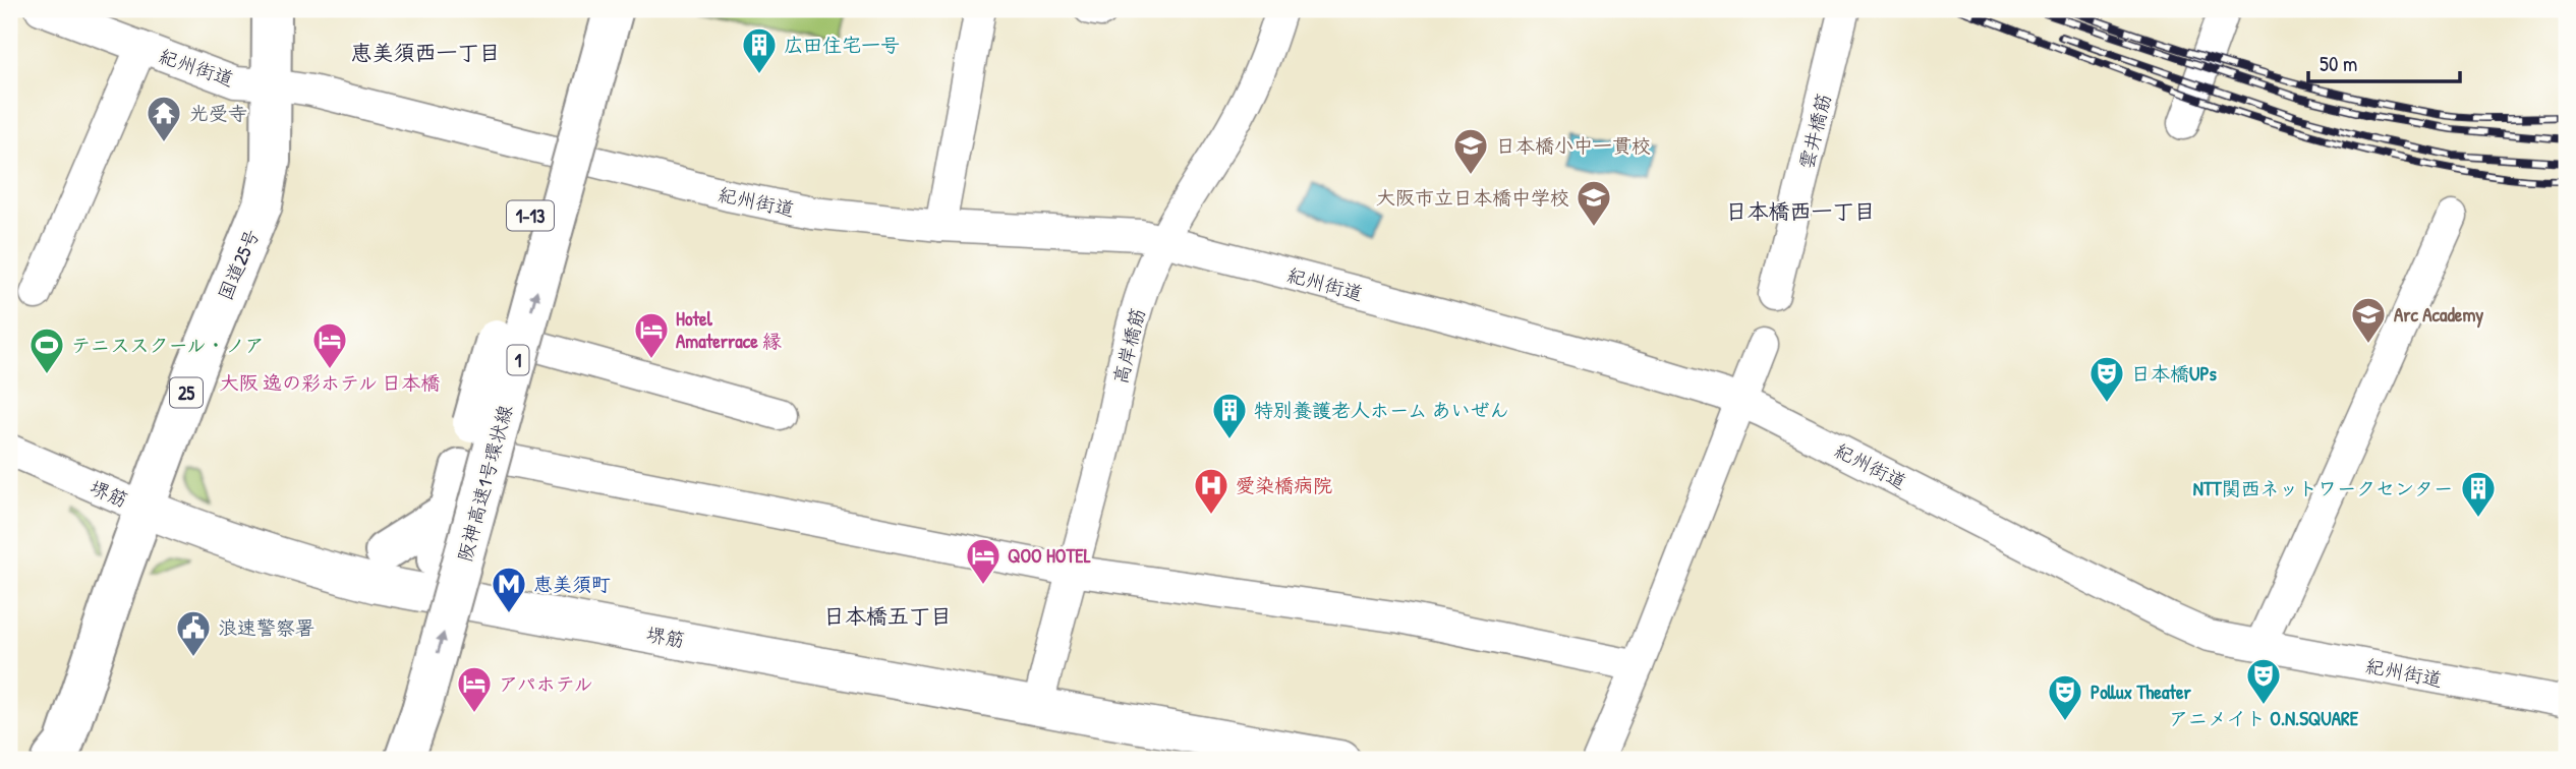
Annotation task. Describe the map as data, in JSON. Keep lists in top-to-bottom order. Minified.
{"streets":{"highway":["1-13","国道25号","1","25","阪神高速1号環状線"],"main road":["堺筋"],"street":["紀州街道","雲井橋筋","高岸橋筋"]},"crossings":[["紀州街道","国道25号"],["紀州街道","高岸橋筋"],["国道25号","25"],["国道25号","堺筋"],["高岸橋筋","堺筋"],["25","堺筋"]],"districts":["恵美須西一丁目","日本橋西一丁目","日本橋五丁目"],"places":{"building":["広田住宅一号","特別養護老人ホーム あいぜん","NTT関西ネットワークセンター"],"temple":["光受寺"],"school or university":["日本橋小中一貫校","大阪市立日本橋中学校","Arc Academy"],"hotel":["Hotel Amaterrace 縁","大阪 逸の彩ホテル 日本橋","QOO HOTEL","アパホテル"],"sports":["テニススクール・ノア"],"theatre":["日本橋UPs","アニメイト O.N.SQUARE","Pollux Theater"],"hospital":["愛染橋病院"],"metro station":["恵美須町"],"public building":["浪速警察署"]},"scale_bar":"50 m"}
